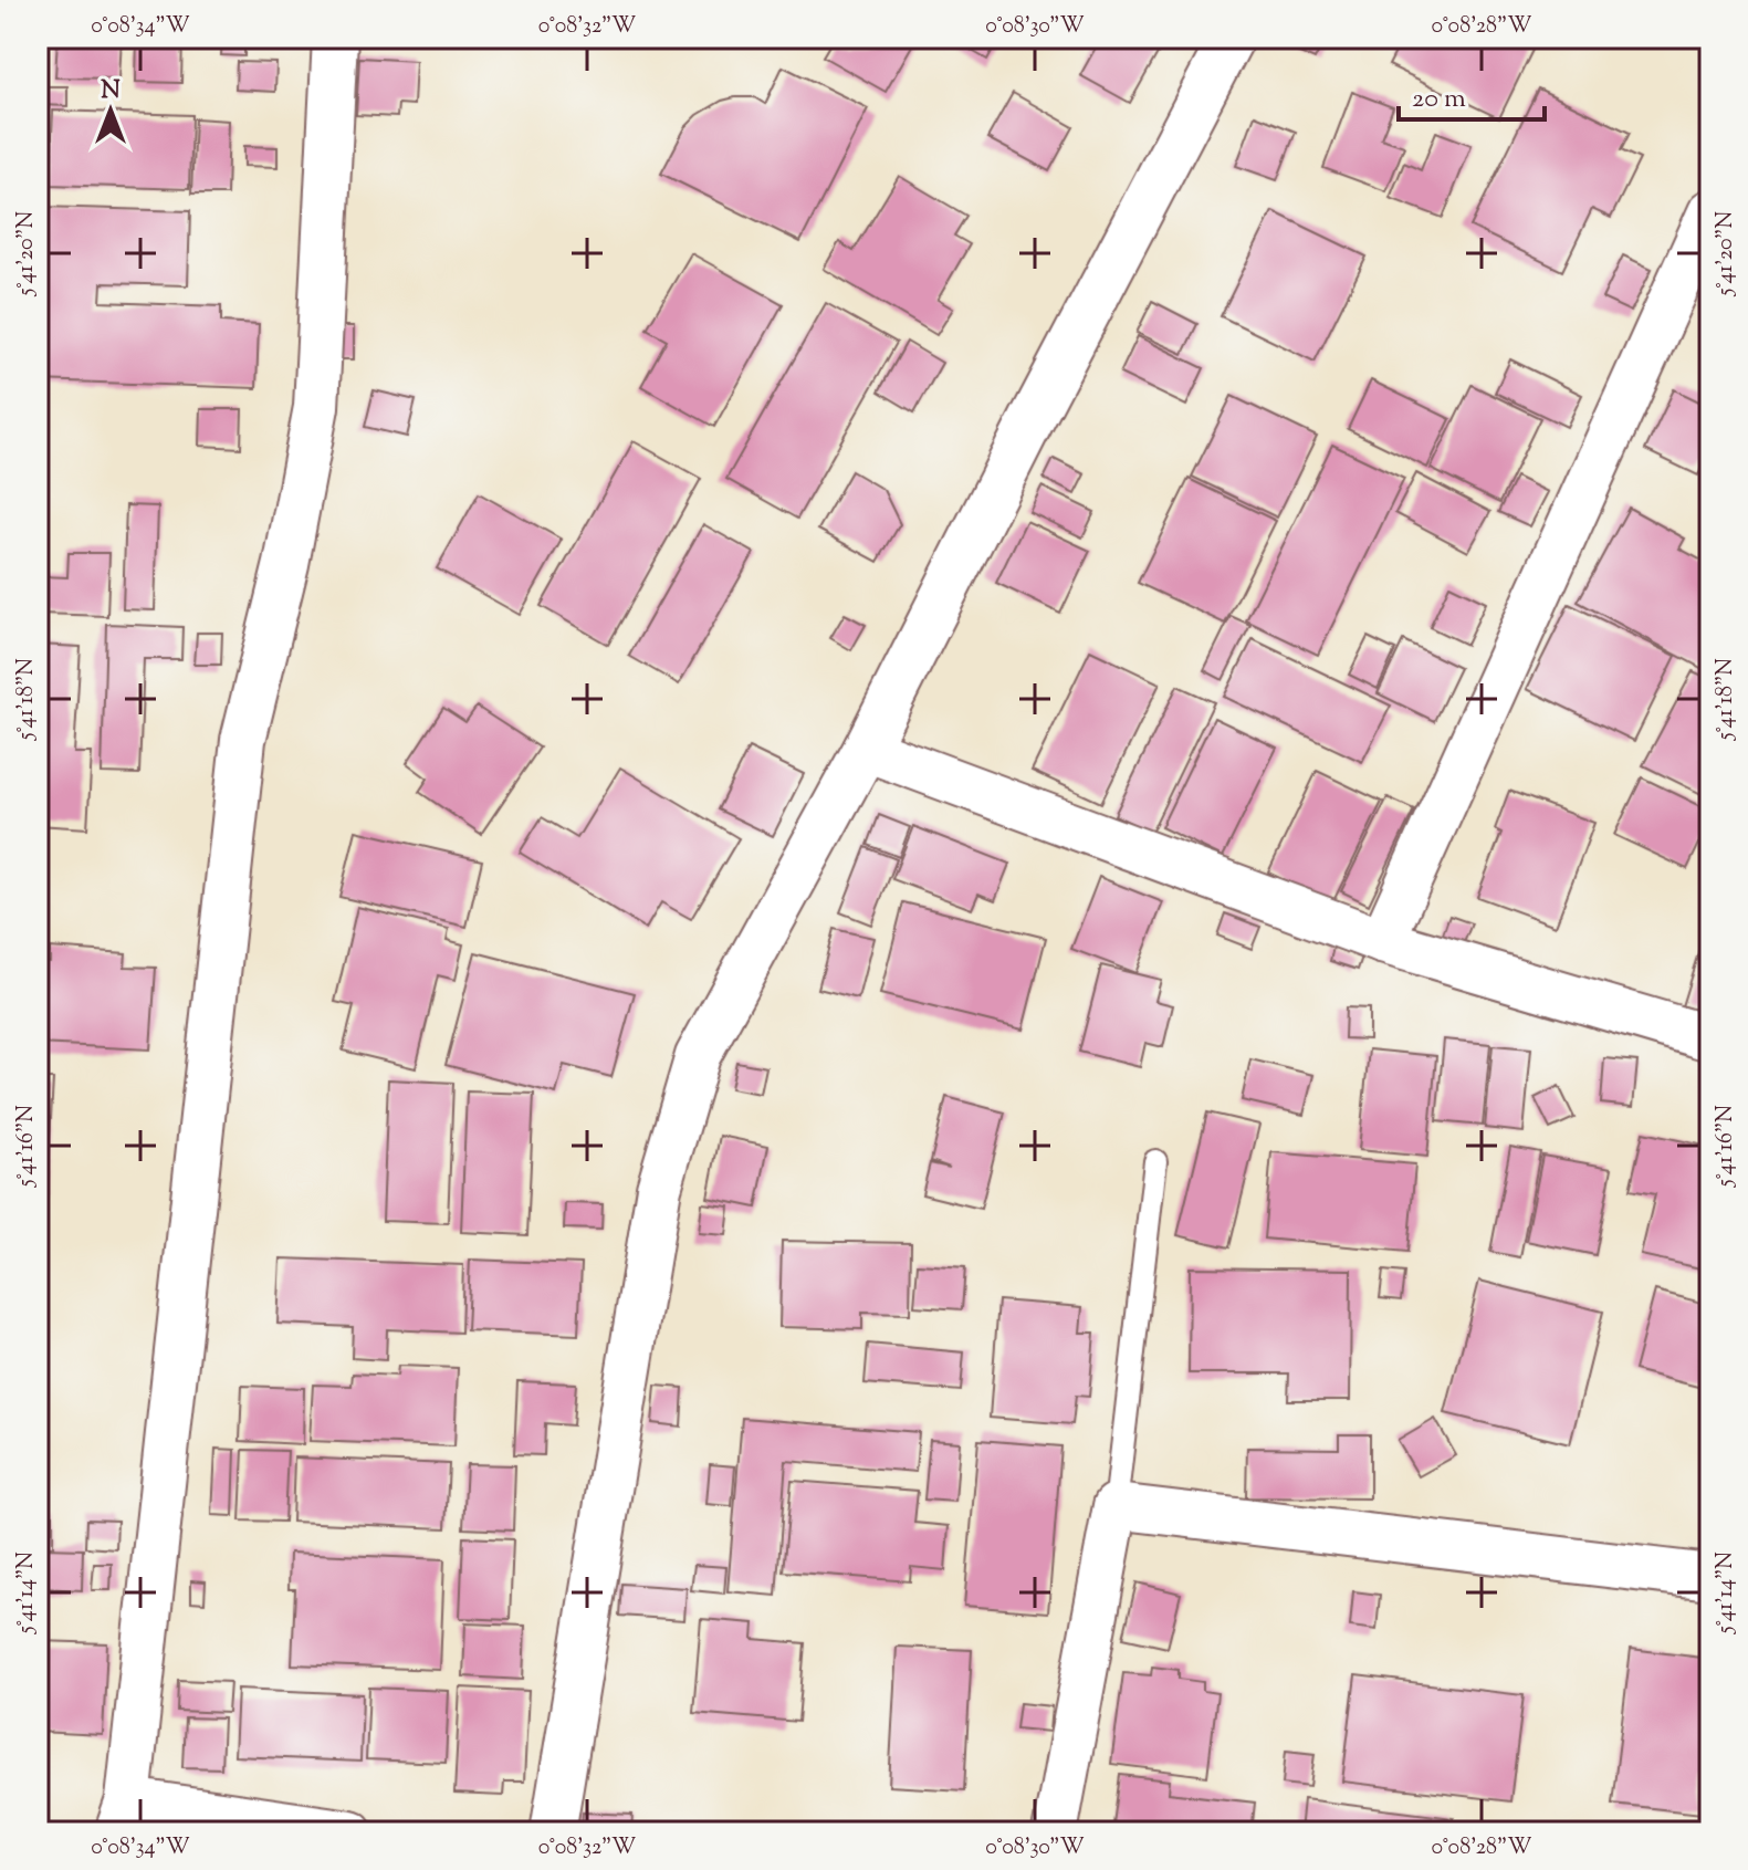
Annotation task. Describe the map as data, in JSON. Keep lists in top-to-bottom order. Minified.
{"scale_bar":"20 m","north":"top","coordinates":["0°08'34\"W","0°08'32\"W","0°08'30\"W","0°08'28\"W","5°41'20\"N","5°41'18\"N","5°41'16\"N","5°41'14\"N"]}
